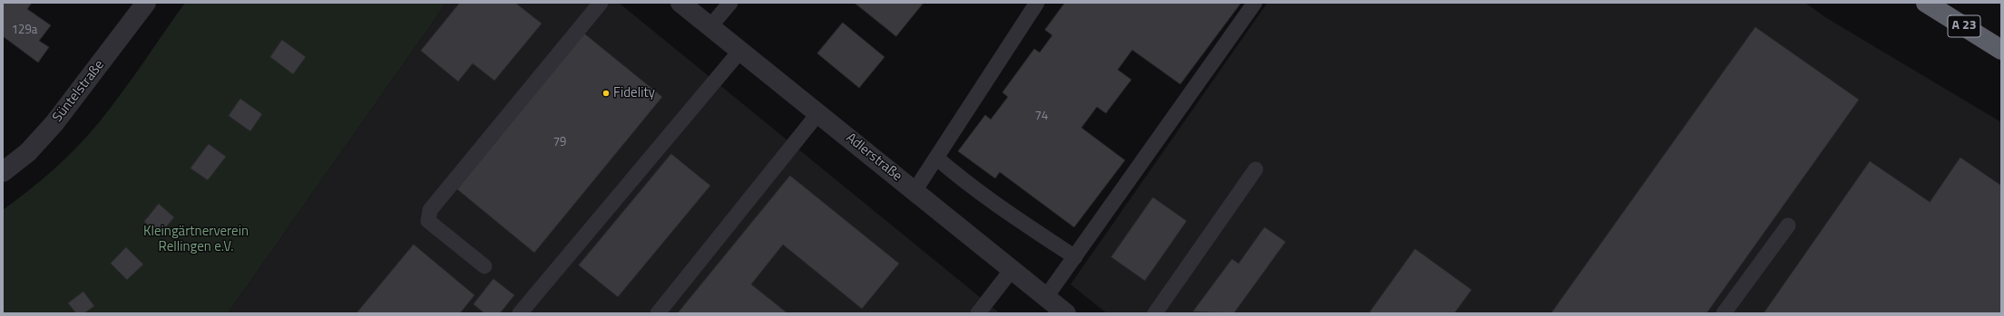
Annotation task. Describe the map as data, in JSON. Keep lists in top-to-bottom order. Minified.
{"streets":{"highway":["A 23"],"street":["Süntelstraße","Adlerstraße"]},"parks":["Kleingärtnerverein Rellingen e.V."],"places":["Fidelity"],"house_numbers":["129a","74","79"]}
